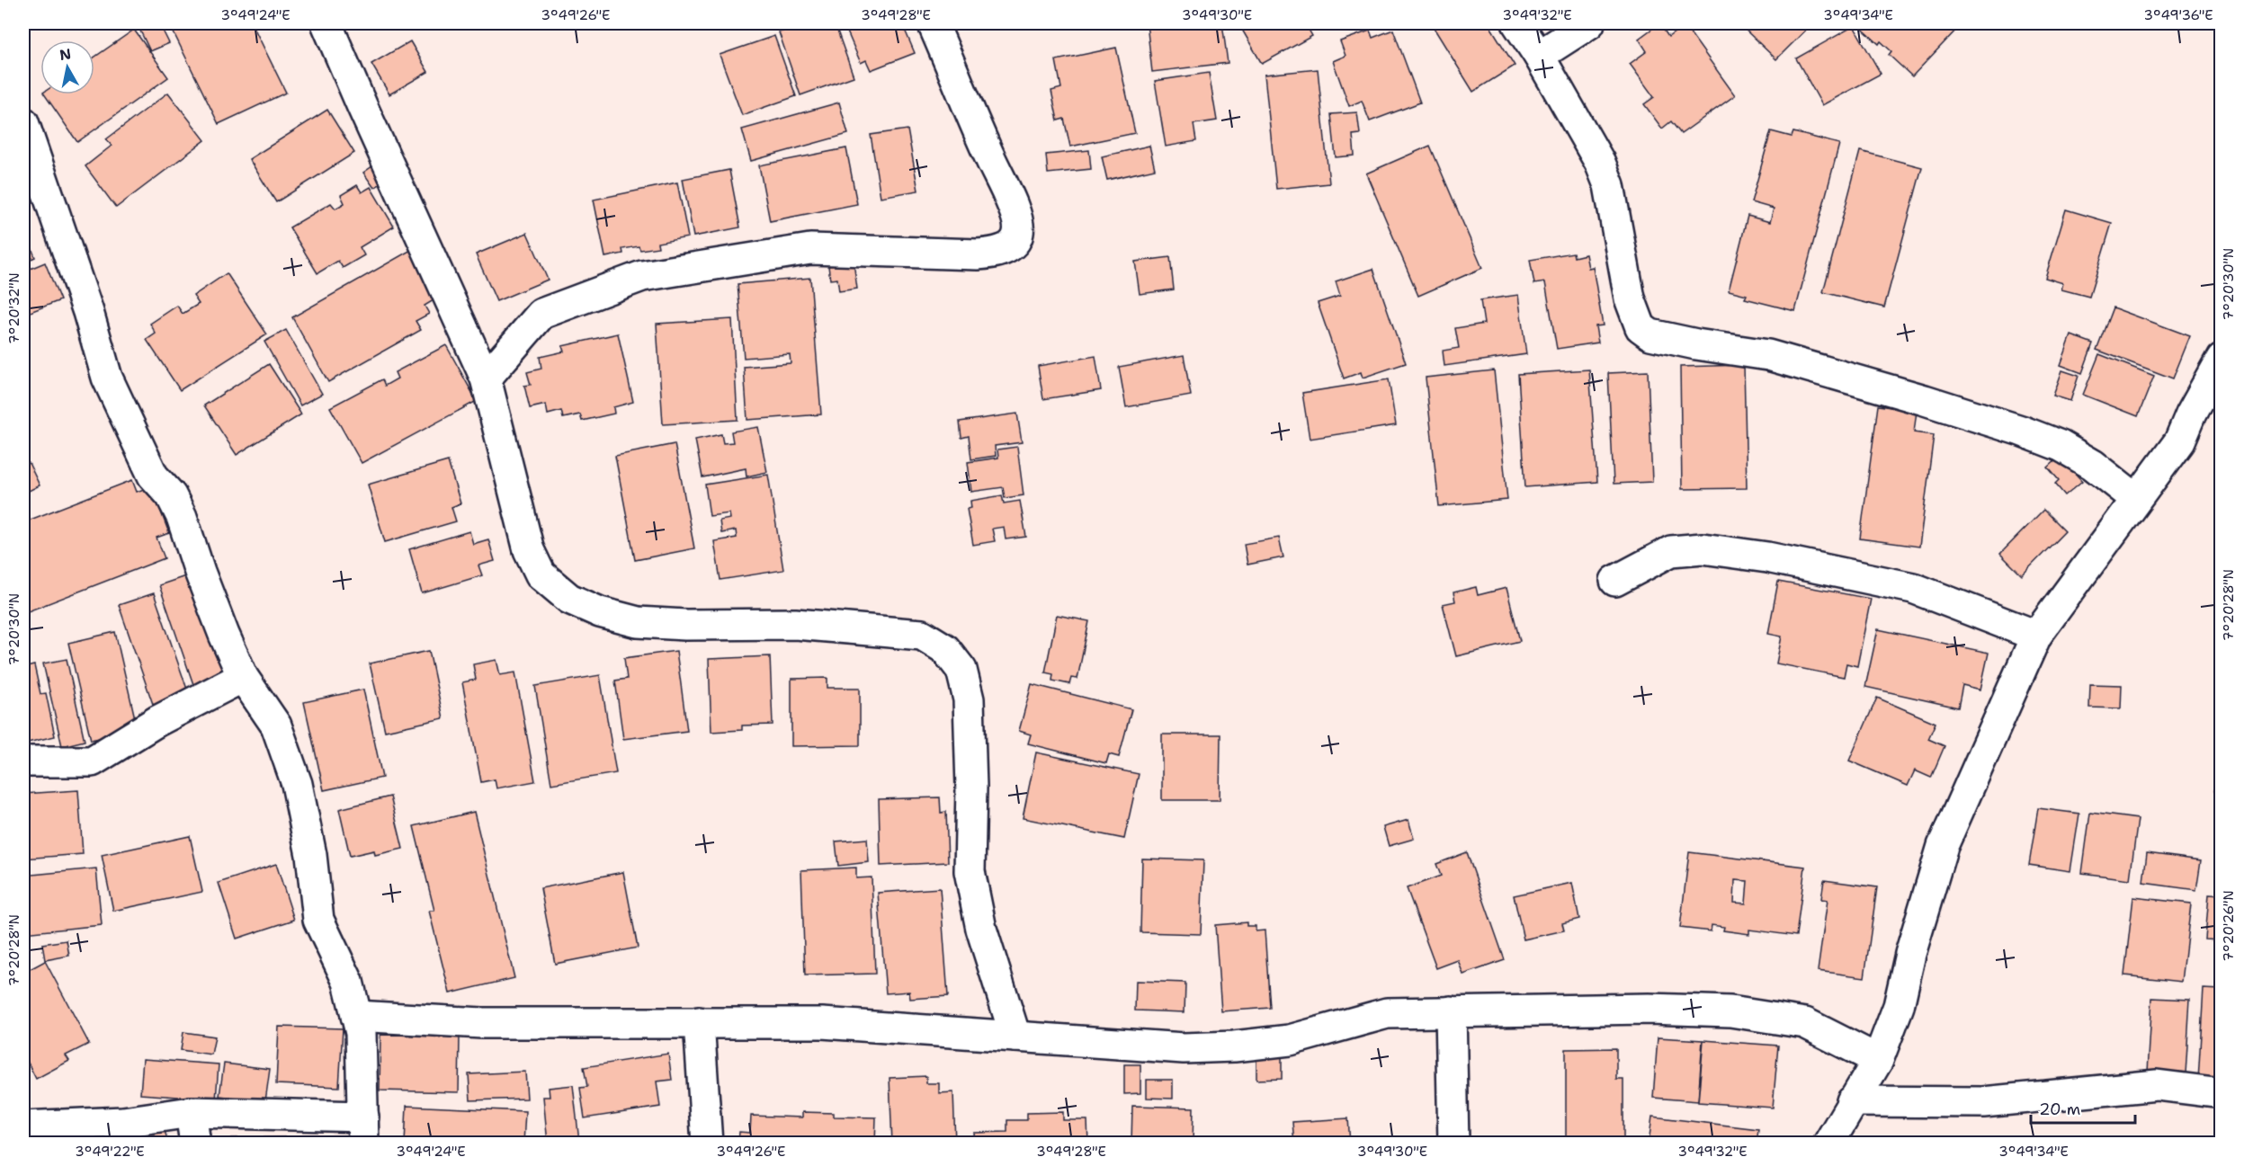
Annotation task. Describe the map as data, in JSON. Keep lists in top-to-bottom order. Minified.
{"scale_bar":"20 m","north":"top","coordinates":["3°49'24\"E","3°49'26\"E","3°49'28\"E","3°49'30\"E","3°49'32\"E","3°49'34\"E","3°49'36\"E","7°20'30\"N","7°20'32\"N","7°20'28\"N","7°20'26\"N","3°49'22\"E"]}
